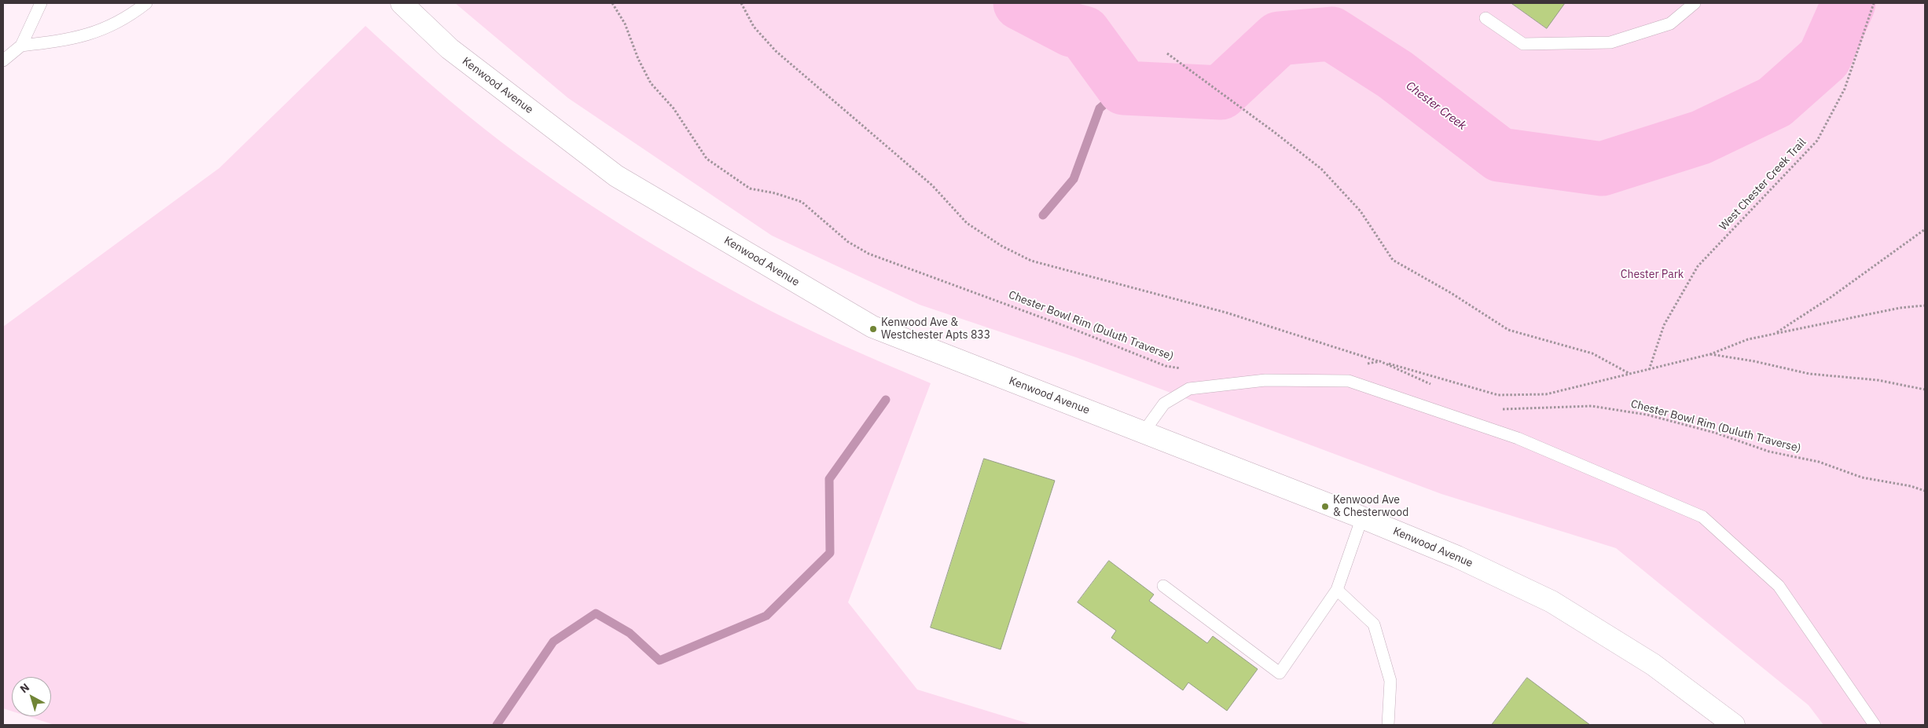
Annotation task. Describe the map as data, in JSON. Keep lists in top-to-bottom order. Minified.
{"streets":{"street":["Kenwood Avenue"],"path":["West Chester Creek Trail","Chester Bowl Rim (Duluth Traverse)"]},"water":["Chester Creek"],"parks":["Chester Park"],"places":["Kenwood Ave & Westchester Apts 833","Kenwood Ave & Chesterwood"],"north":"top left"}
